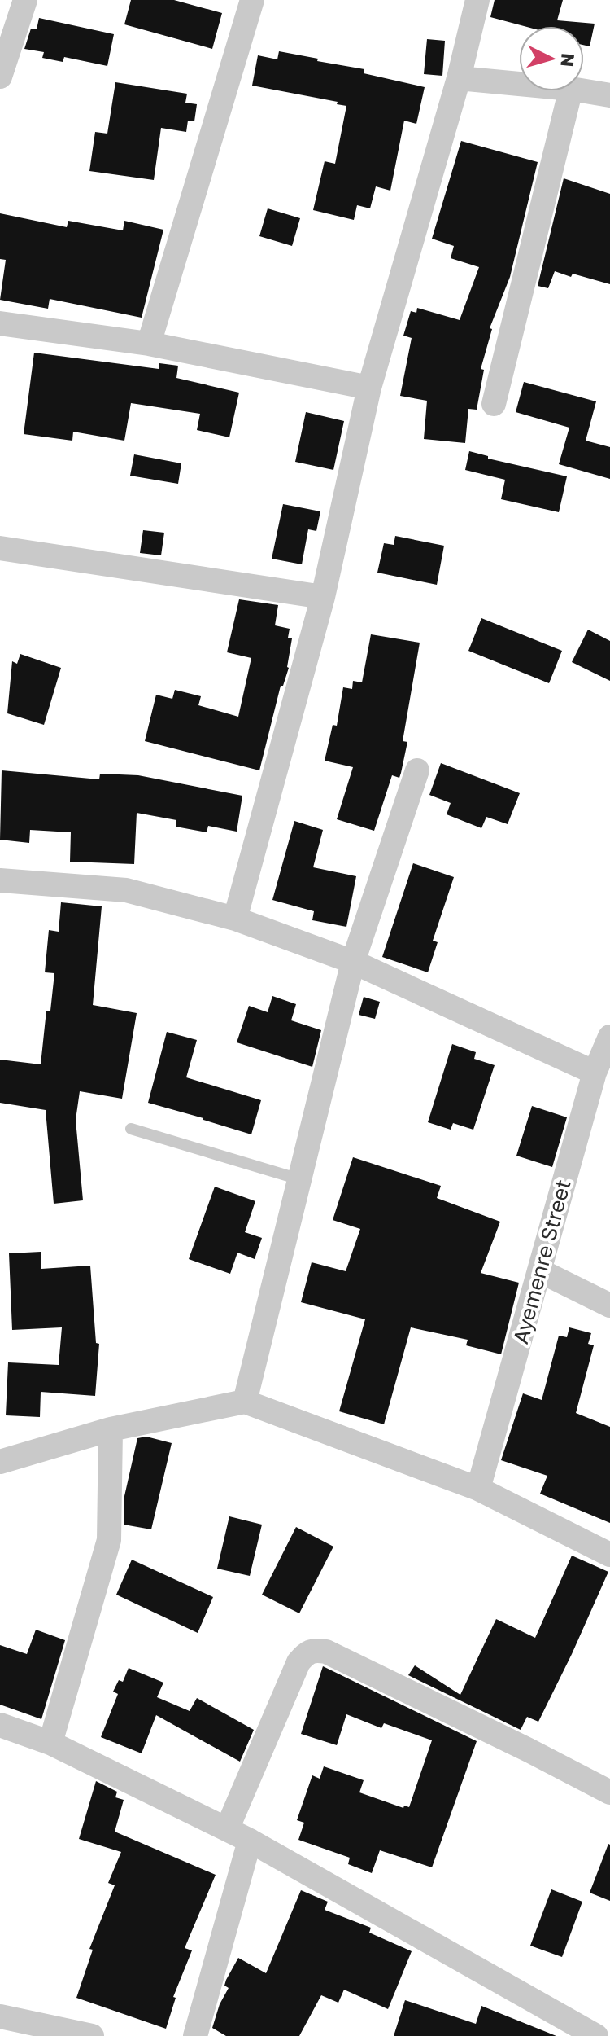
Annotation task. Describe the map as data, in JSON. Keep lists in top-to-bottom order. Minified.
{"streets":{"street":["Ayemenre Street"]},"north":"right"}
